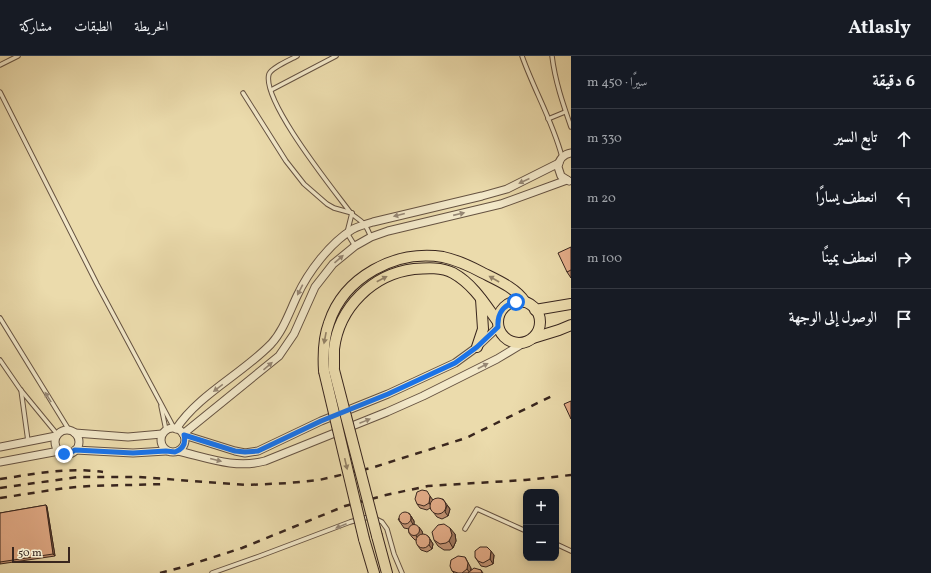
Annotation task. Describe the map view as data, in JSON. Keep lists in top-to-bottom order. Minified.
{"scale_bar":"50 m","page":{"header":"Atlasly","nav":["الخريطة","الطبقات","مشاركة"],"heading":["6 دقيقة","سيرًا · 450 m"],"list":[["تابع السير","330 m"],["انعطف يسارًا","20 m"],["انعطف يمينًا","100 m"],"الوصول إلى الوجهة"],"map_buttons":["+","−"],"scale":"50 m"}}
